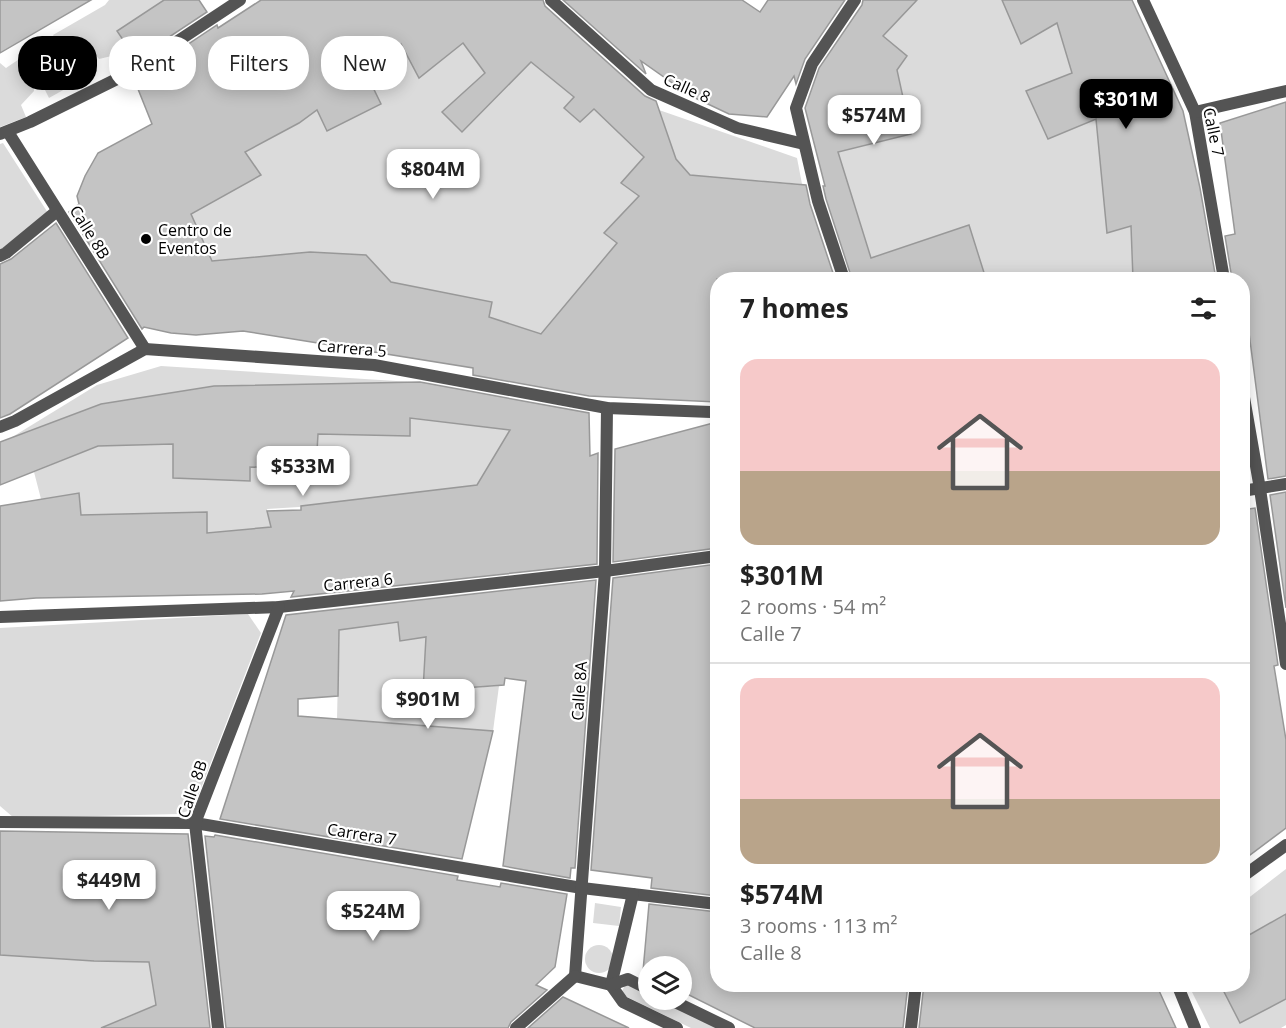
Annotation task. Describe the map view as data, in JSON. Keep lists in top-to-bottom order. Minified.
{"streets":{"street":["Calle 8","Calle 7","Calle 8B","Carrera 5","Carrera 6","Calle 8A","Carrera 7"]},"crossings":[["Calle 8B","Carrera 5"],["Calle 8B","Carrera 6"],["Calle 8B","Carrera 7"],["Carrera 5","Calle 8A"],["Carrera 6","Calle 8A"],["Calle 8A","Carrera 7"]],"places":["Centro de Eventos"],"page":{"chip":["Buy","Rent","Filters","New"],"price":["$301M","$574M","$804M","$533M","$901M","$449M","$524M"],"heading":"7 homes","list":[{"name":"$301M","note":"2 rooms · 54 m² · Calle 7"},{"name":"$574M","note":"3 rooms · 113 m² · Calle 8"}]}}
